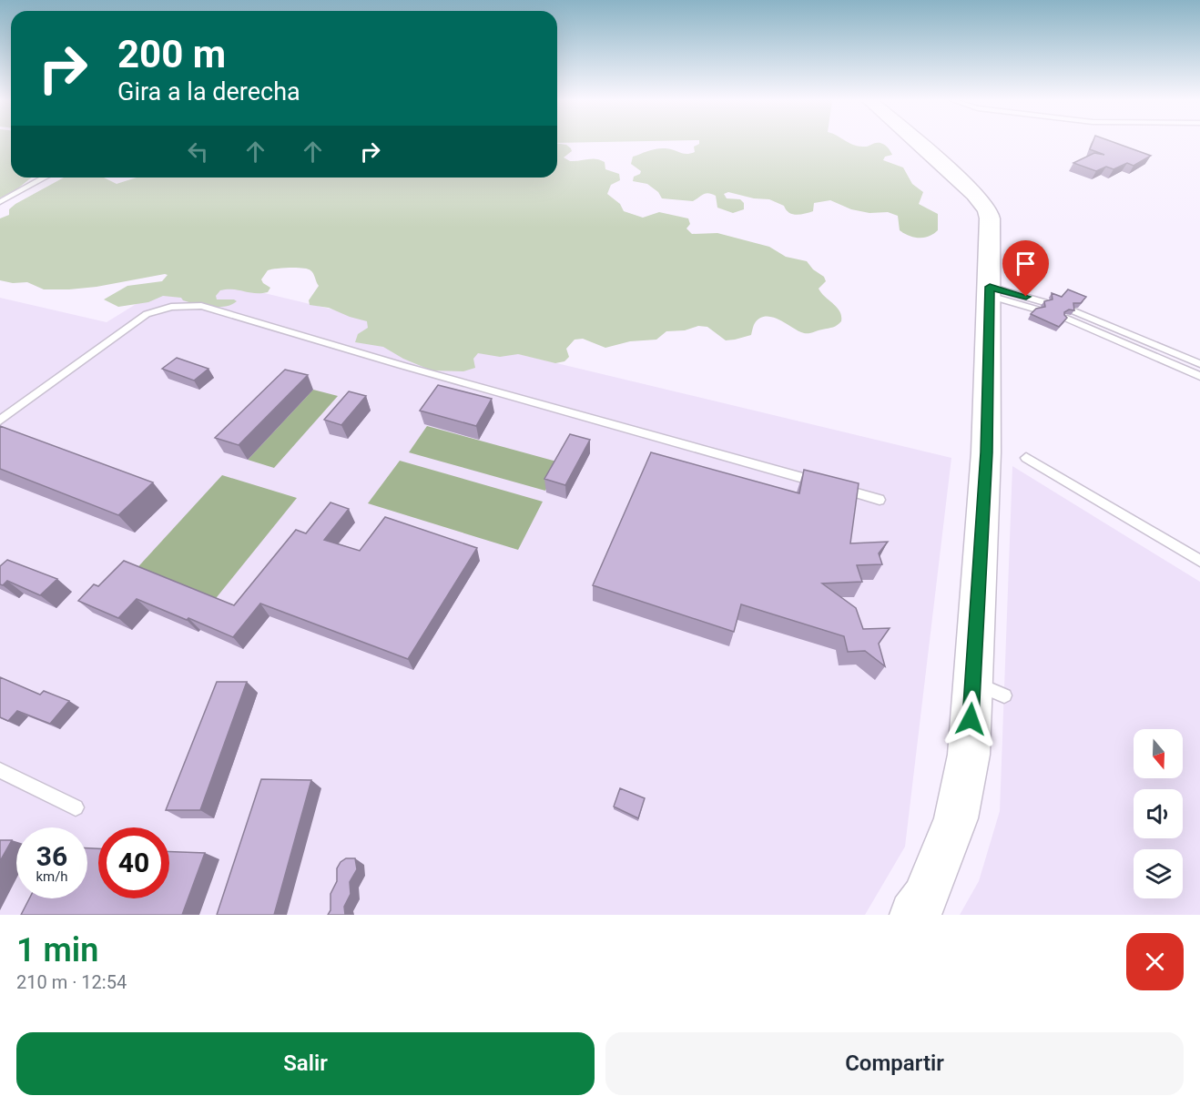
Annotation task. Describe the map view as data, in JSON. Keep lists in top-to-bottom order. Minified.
{"north":"bottom","page":{"turn":["200 m","Gira a la derecha"],"speed":"36 km/h","limit":"40","heading":["1 min","210 m · 12:54"],"buttons":["Salir","Compartir"]}}
